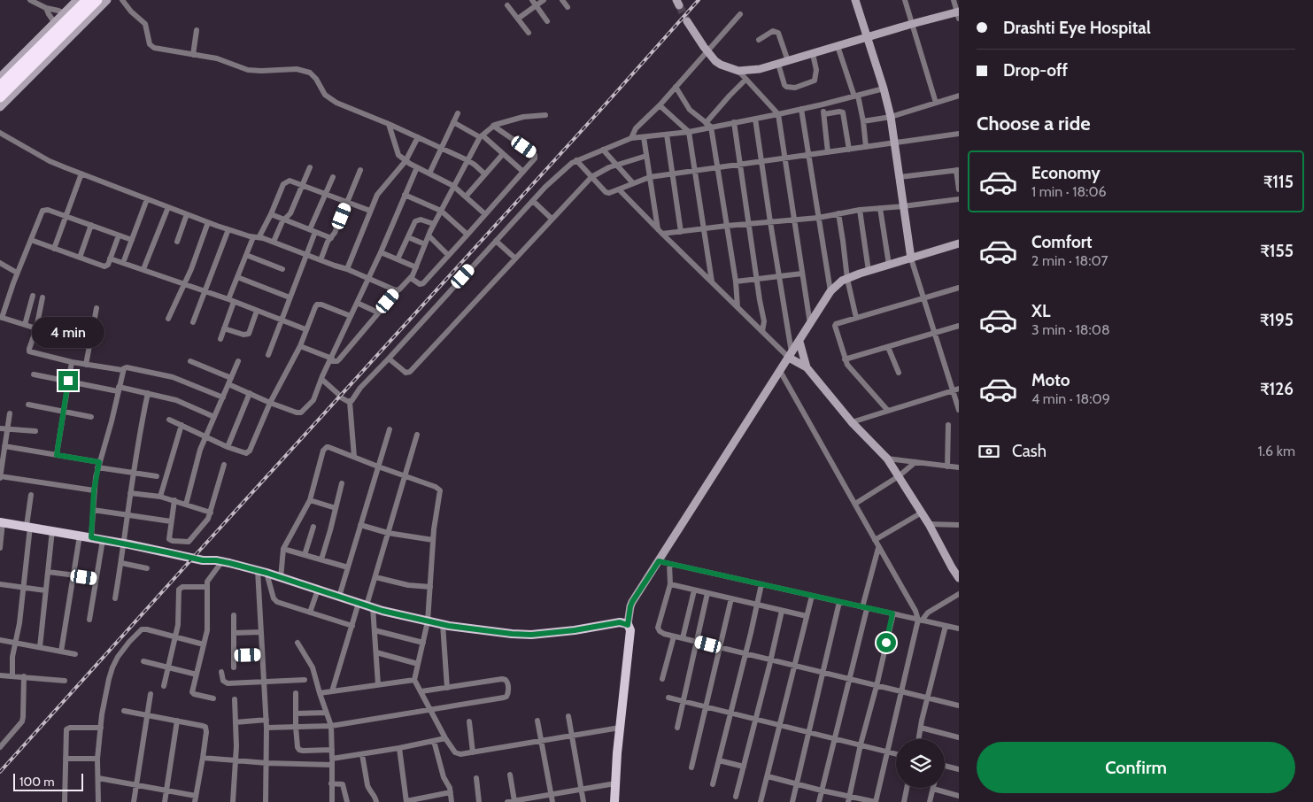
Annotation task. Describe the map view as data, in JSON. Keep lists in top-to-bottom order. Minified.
{"scale_bar":"100 m","page":{"banner":["Drashti Eye Hospital","Drop-off"],"heading":"Choose a ride","list":[{"name":"Economy","note":"1 min · 18:06","value":"₹115"},{"name":"Comfort","note":"2 min · 18:07","value":"₹155"},{"name":"XL","note":"3 min · 18:08","value":"₹195"},{"name":"Moto","note":"4 min · 18:09","value":"₹126"}],"bubble":"4 min","pay":["Cash","1.6 km"],"buttons":"Confirm","scale":"100 m"}}
